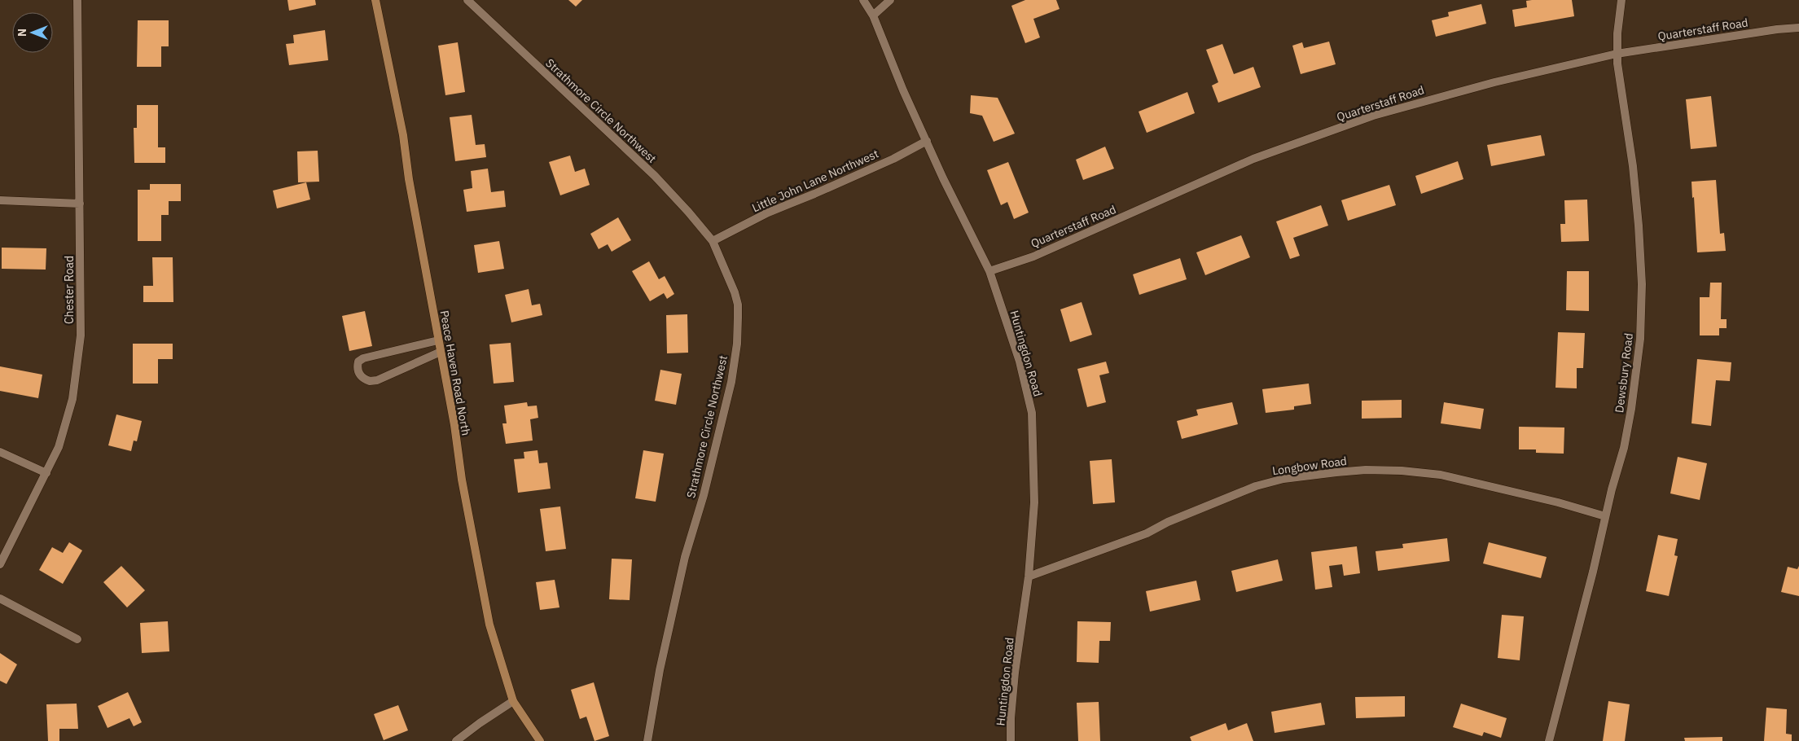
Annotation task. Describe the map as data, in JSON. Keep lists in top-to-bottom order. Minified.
{"streets":{"main road":["Peace Haven Road North"],"street":["Quarterstaff Road","Strathmore Circle Northwest","Little John Lane Northwest","Chester Road","Huntingdon Road","Dewsbury Road","Longbow Road"]},"crossings":[["Quarterstaff Road","Huntingdon Road"],["Quarterstaff Road","Dewsbury Road"],["Strathmore Circle Northwest","Little John Lane Northwest"],["Little John Lane Northwest","Huntingdon Road"],["Huntingdon Road","Longbow Road"],["Dewsbury Road","Longbow Road"]],"north":"left"}
